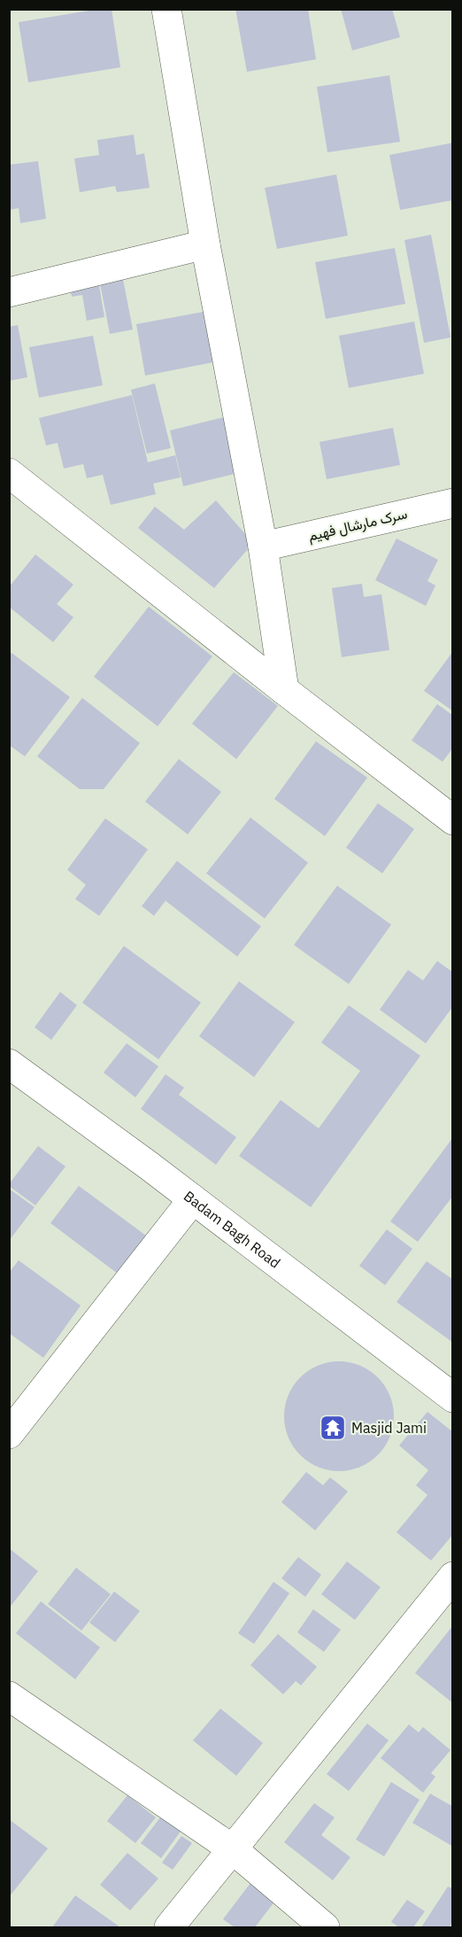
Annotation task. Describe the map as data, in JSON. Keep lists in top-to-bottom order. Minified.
{"streets":{"street":["سرک مارشال فهیم","Badam Bagh Road"]},"places":{"temple":["Masjid Jami"]}}
